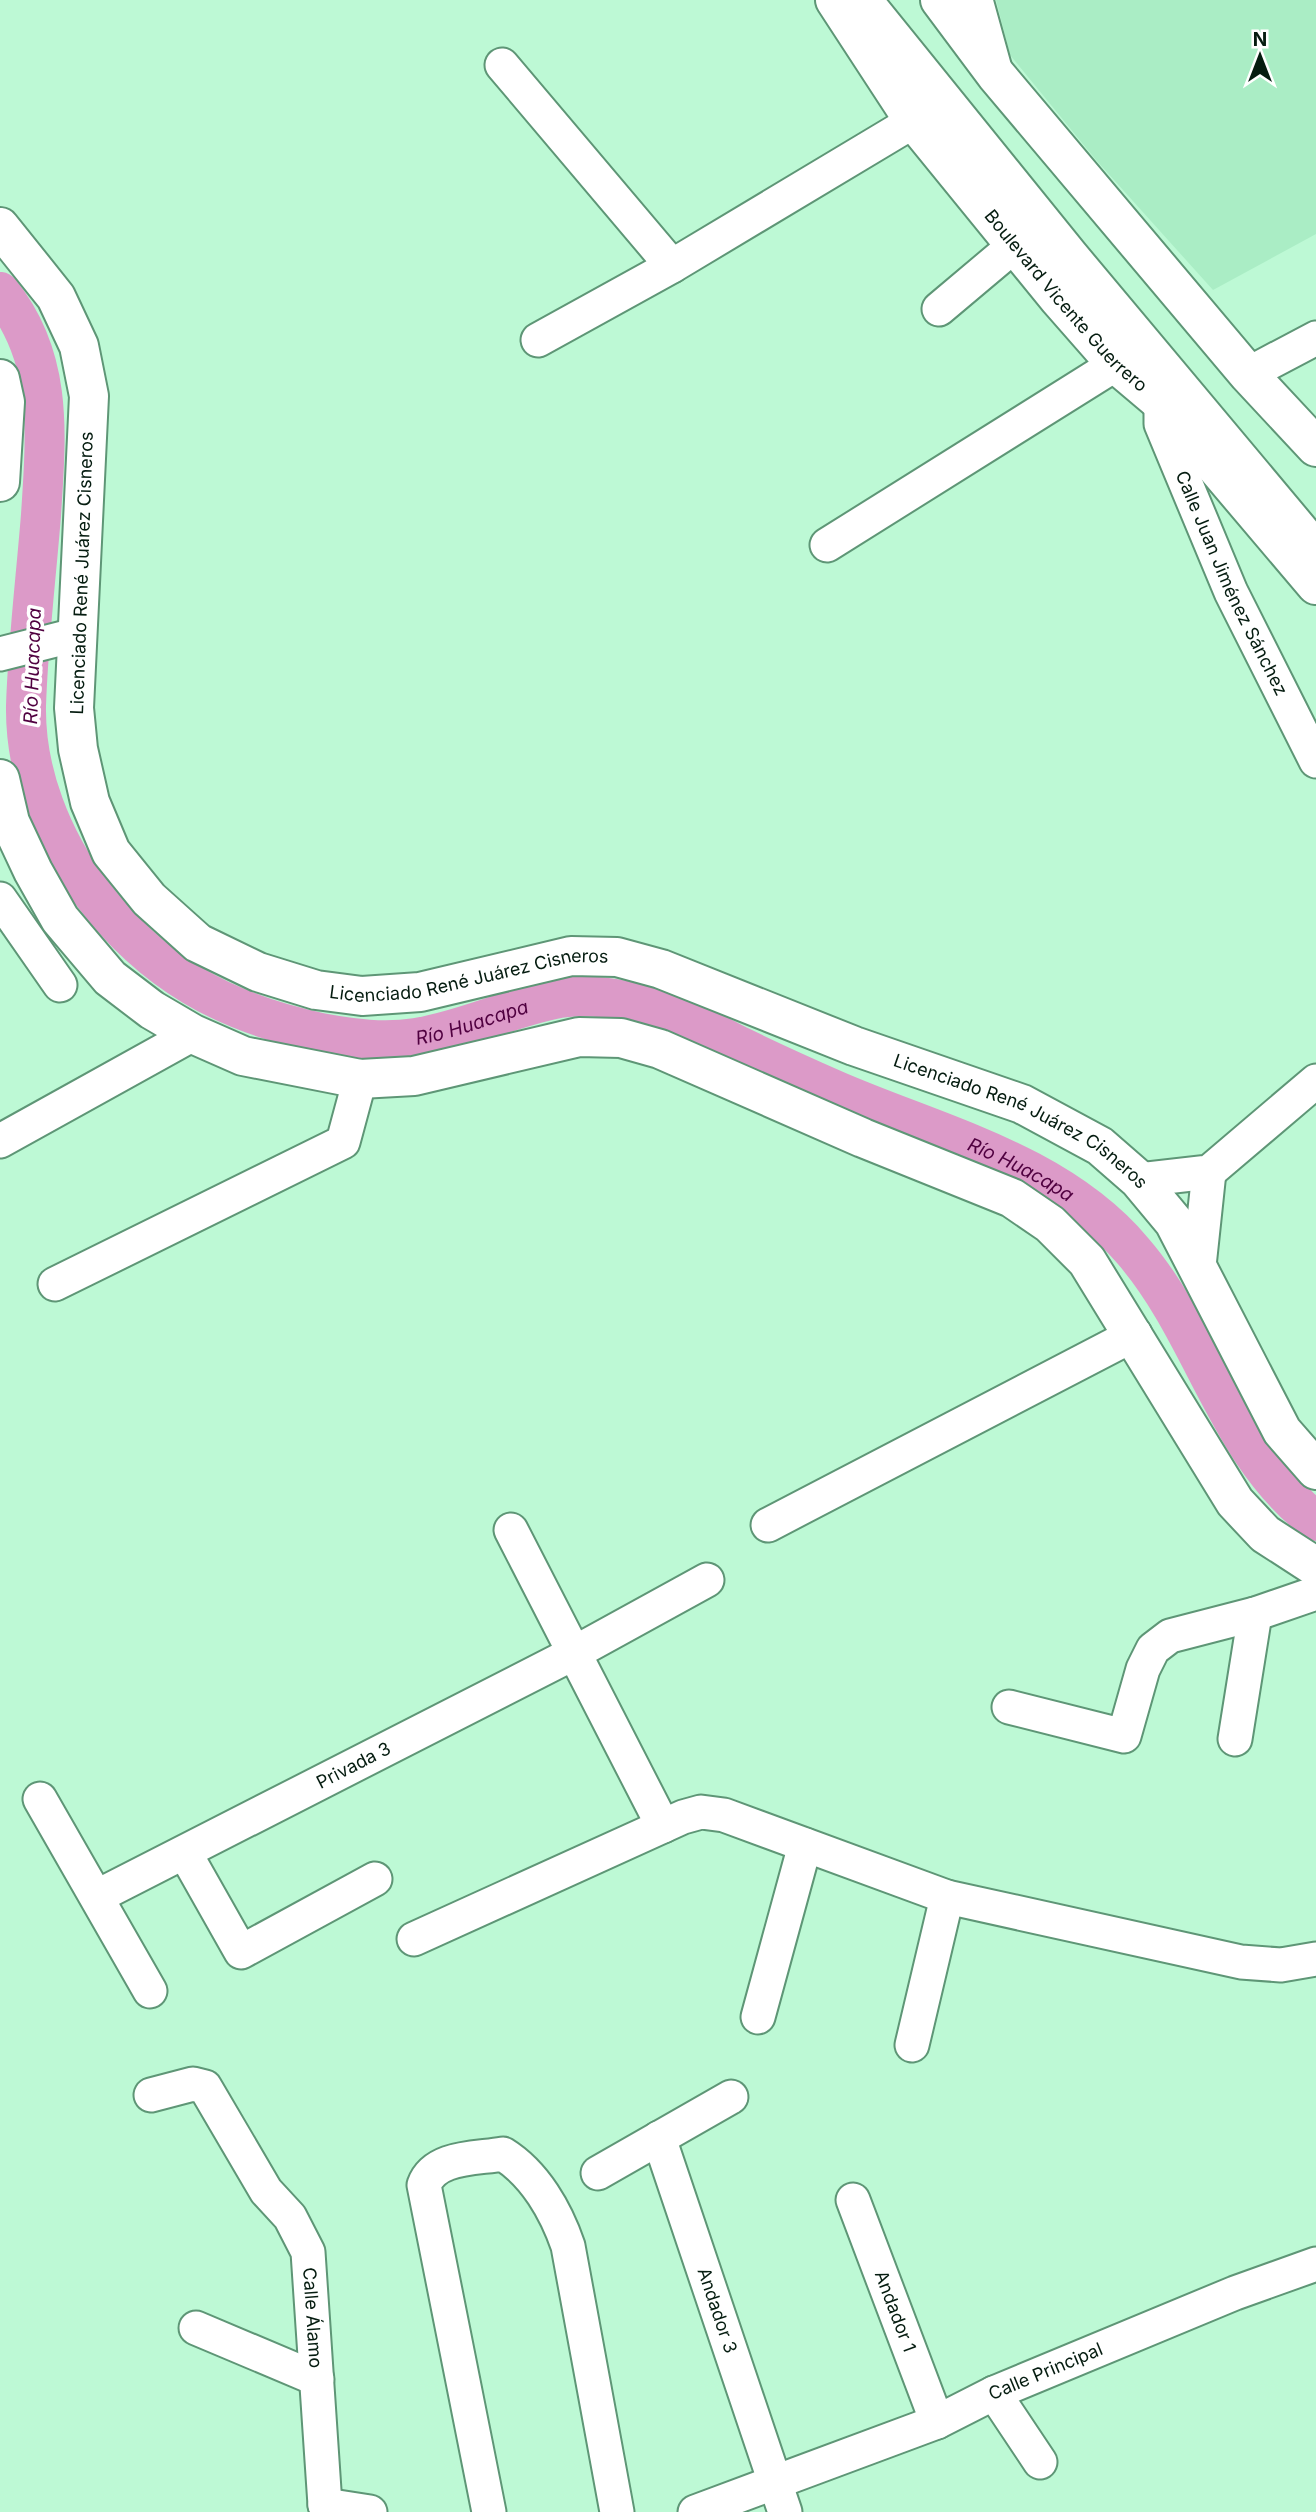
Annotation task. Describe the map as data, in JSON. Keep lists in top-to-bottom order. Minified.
{"streets":{"main road":["Boulevard Vicente Guerrero","Licenciado René Juárez Cisneros"],"street":["Calle Juan Jiménez Sánchez","Privada 3","Andador 3","Andador 1","Calle Álamo","Calle Principal"]},"crossings":[["Boulevard Vicente Guerrero","Calle Juan Jiménez Sánchez"],["Andador 3","Calle Principal"],["Andador 1","Calle Principal"]],"water":["Río Huacapa"],"north":"top"}
